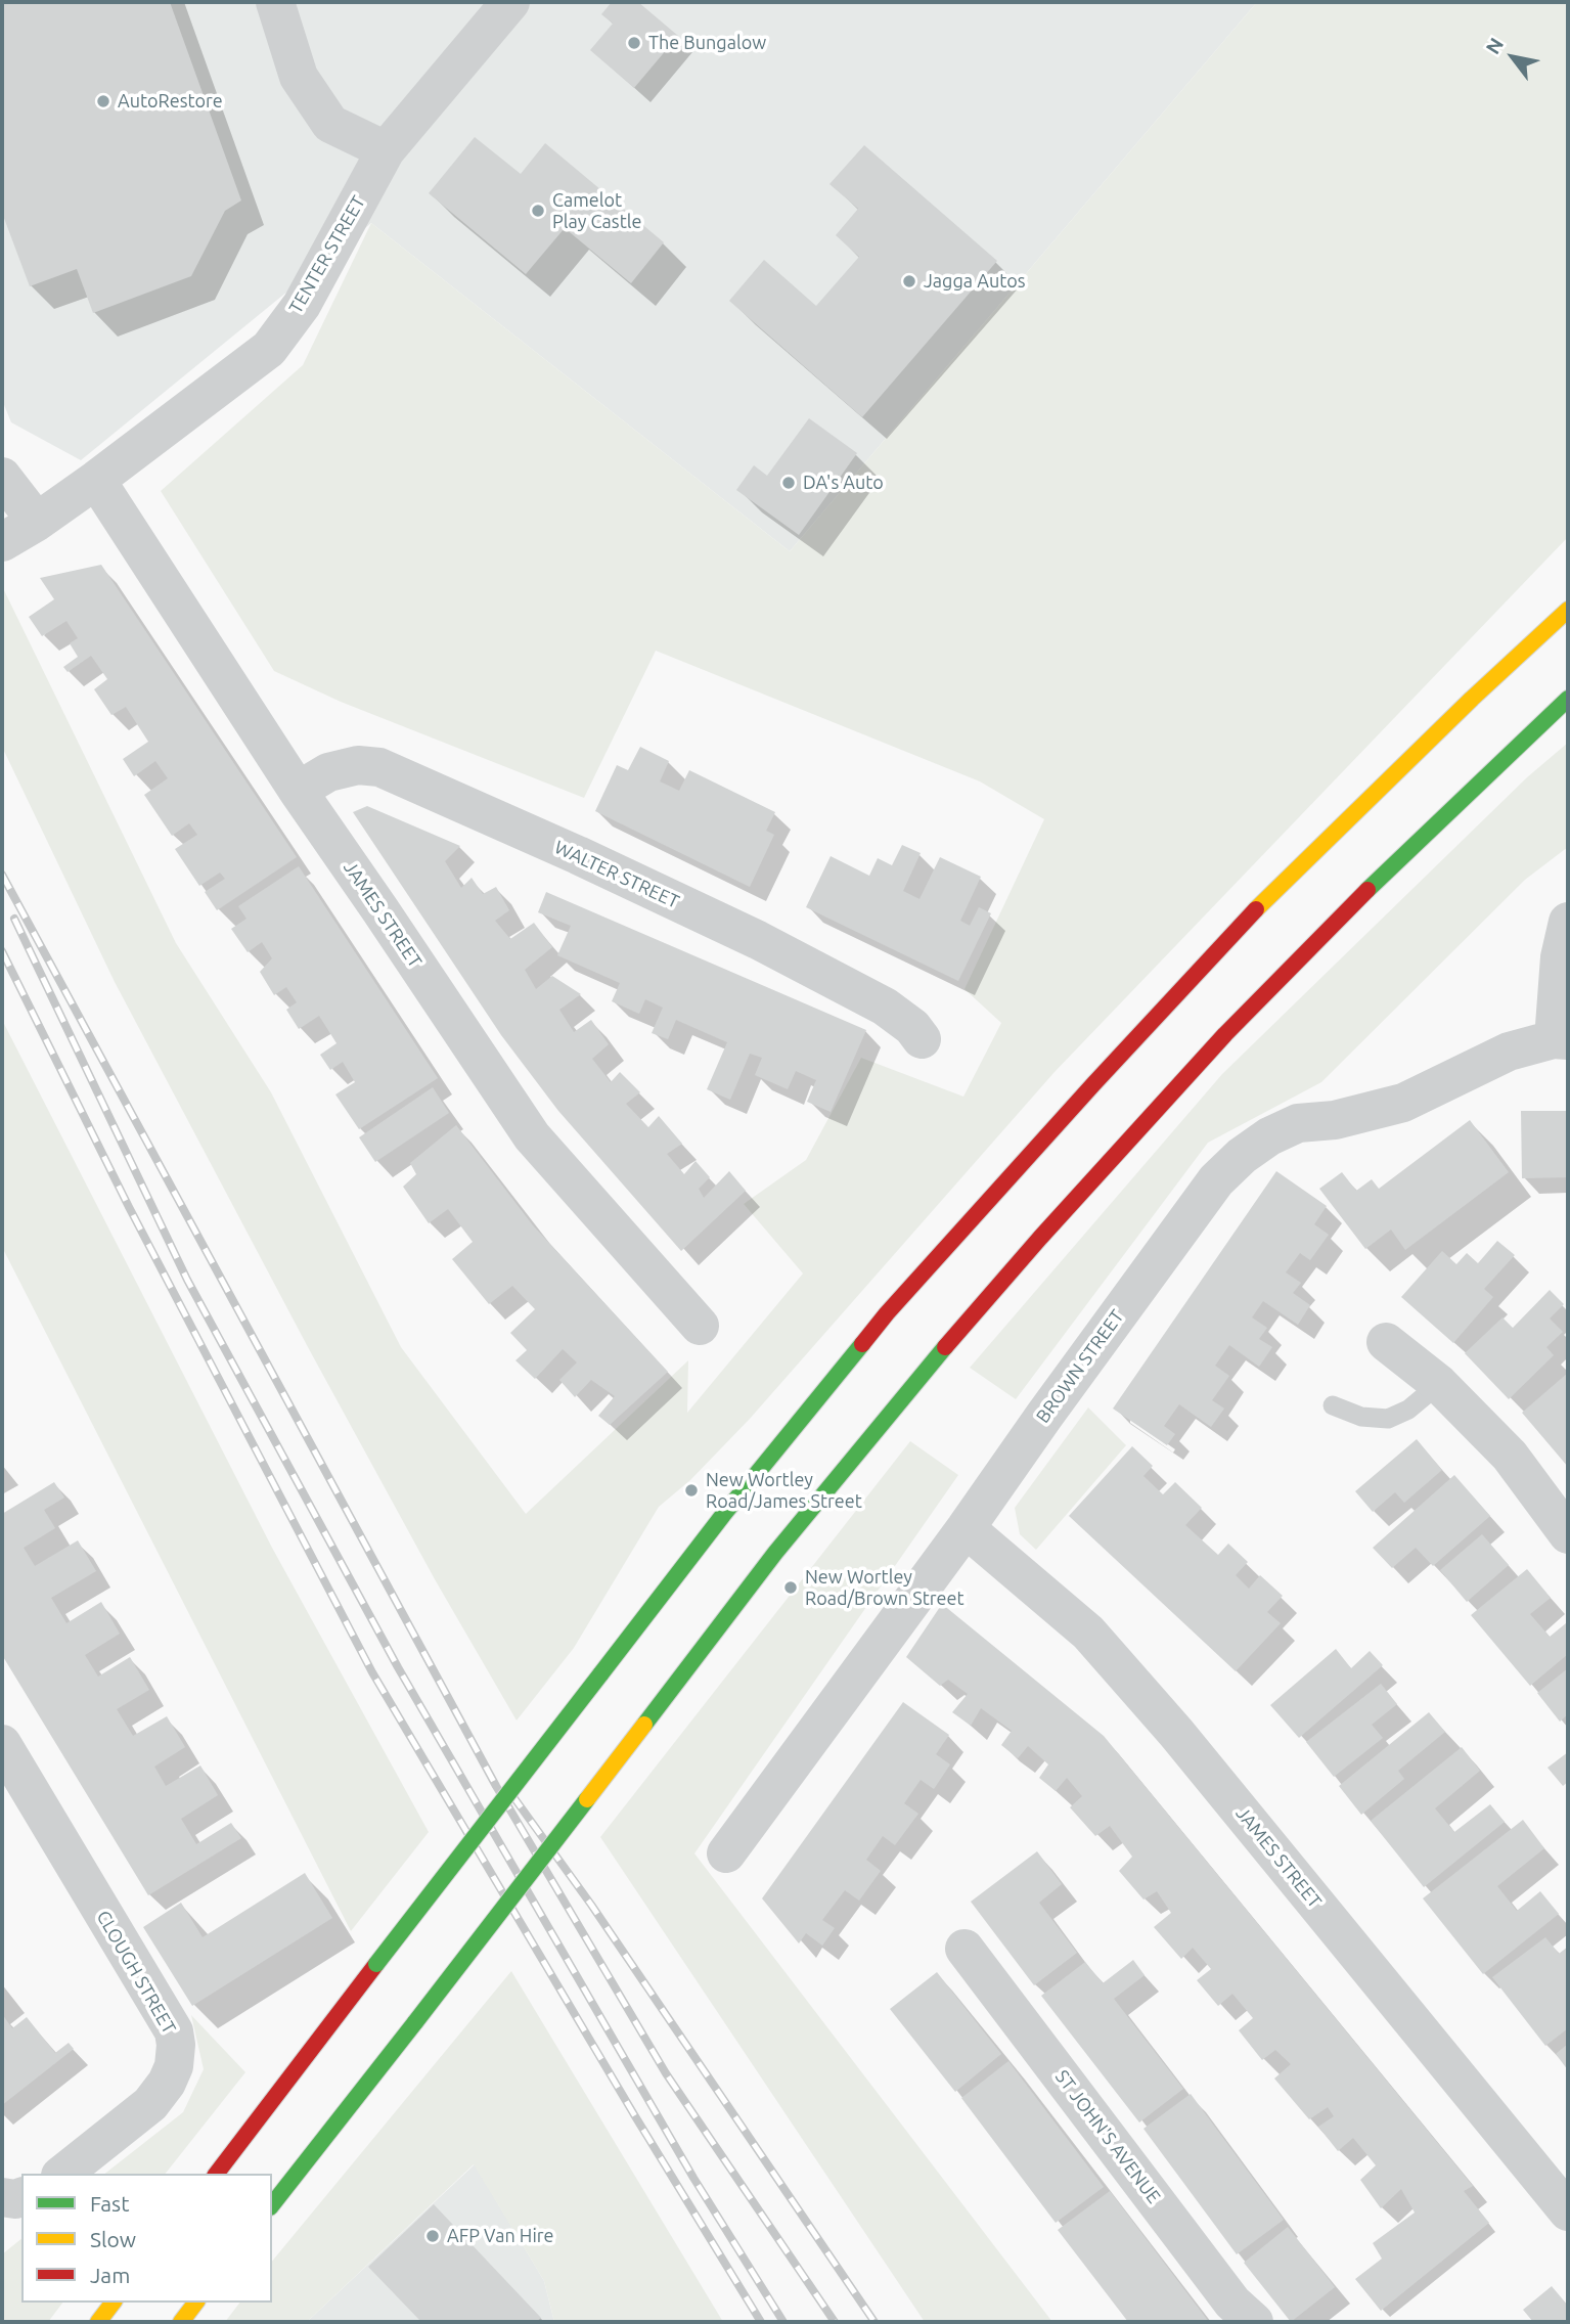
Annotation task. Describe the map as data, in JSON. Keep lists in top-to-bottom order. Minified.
{"streets":{"street":["TENTER STREET","WALTER STREET","JAMES STREET","BROWN STREET","CLOUGH STREET","ST JOHN'S AVENUE"]},"crossings":[["TENTER STREET","JAMES STREET"],["WALTER STREET","JAMES STREET"],["JAMES STREET","BROWN STREET"]],"places":["The Bungalow","AutoRestore","Camelot Play Castle","Jagga Autos","DA's Auto","New Wortley Road/James Street","New Wortley Road/Brown Street","AFP Van Hire"],"legend":["Fast","Slow","Jam"],"north":"top left"}
